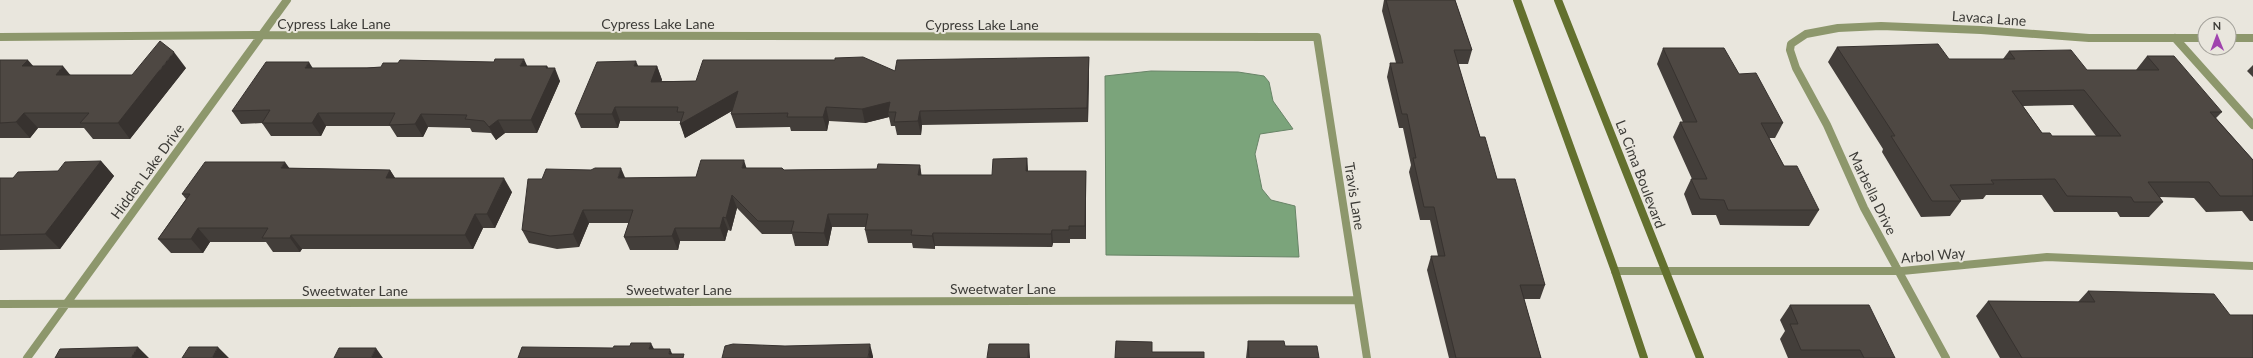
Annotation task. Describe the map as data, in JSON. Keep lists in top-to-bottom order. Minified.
{"streets":{"street":["Lavaca Lane","Cypress Lake Lane","Hidden Lake Drive","La Cima Boulevard","Marbella Drive","Travis Lane","Arbol Way","Sweetwater Lane"]},"crossings":[["Lavaca Lane","Marbella Drive"],["Cypress Lake Lane","Hidden Lake Drive"],["Cypress Lake Lane","Travis Lane"],["Hidden Lake Drive","Sweetwater Lane"],["La Cima Boulevard","Arbol Way"],["Marbella Drive","Arbol Way"],["Travis Lane","Sweetwater Lane"]],"north":"top"}
